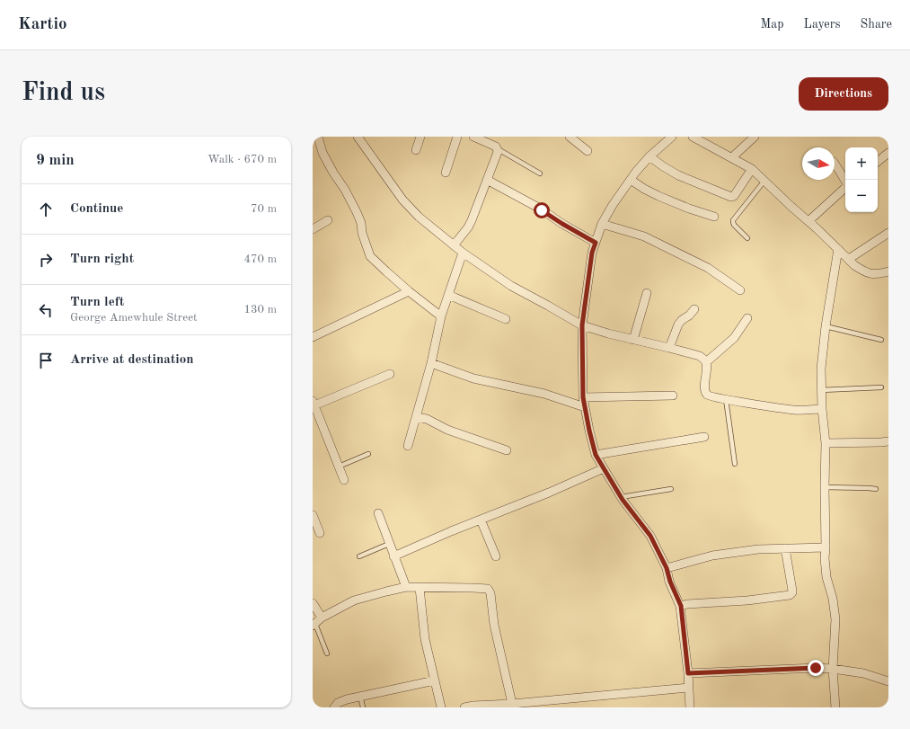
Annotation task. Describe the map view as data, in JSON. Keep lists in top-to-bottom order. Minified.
{"north":"right","page":{"header":"Kartio","nav":["Map","Layers","Share"],"buttons":"Directions","title":"Find us","heading":["9 min","Walk · 670 m"],"map_buttons":["+","−"],"list":[["Continue","70 m"],["Turn right","470 m"],["Turn left","George Amewhule Street","130 m"],"Arrive at destination"]}}
